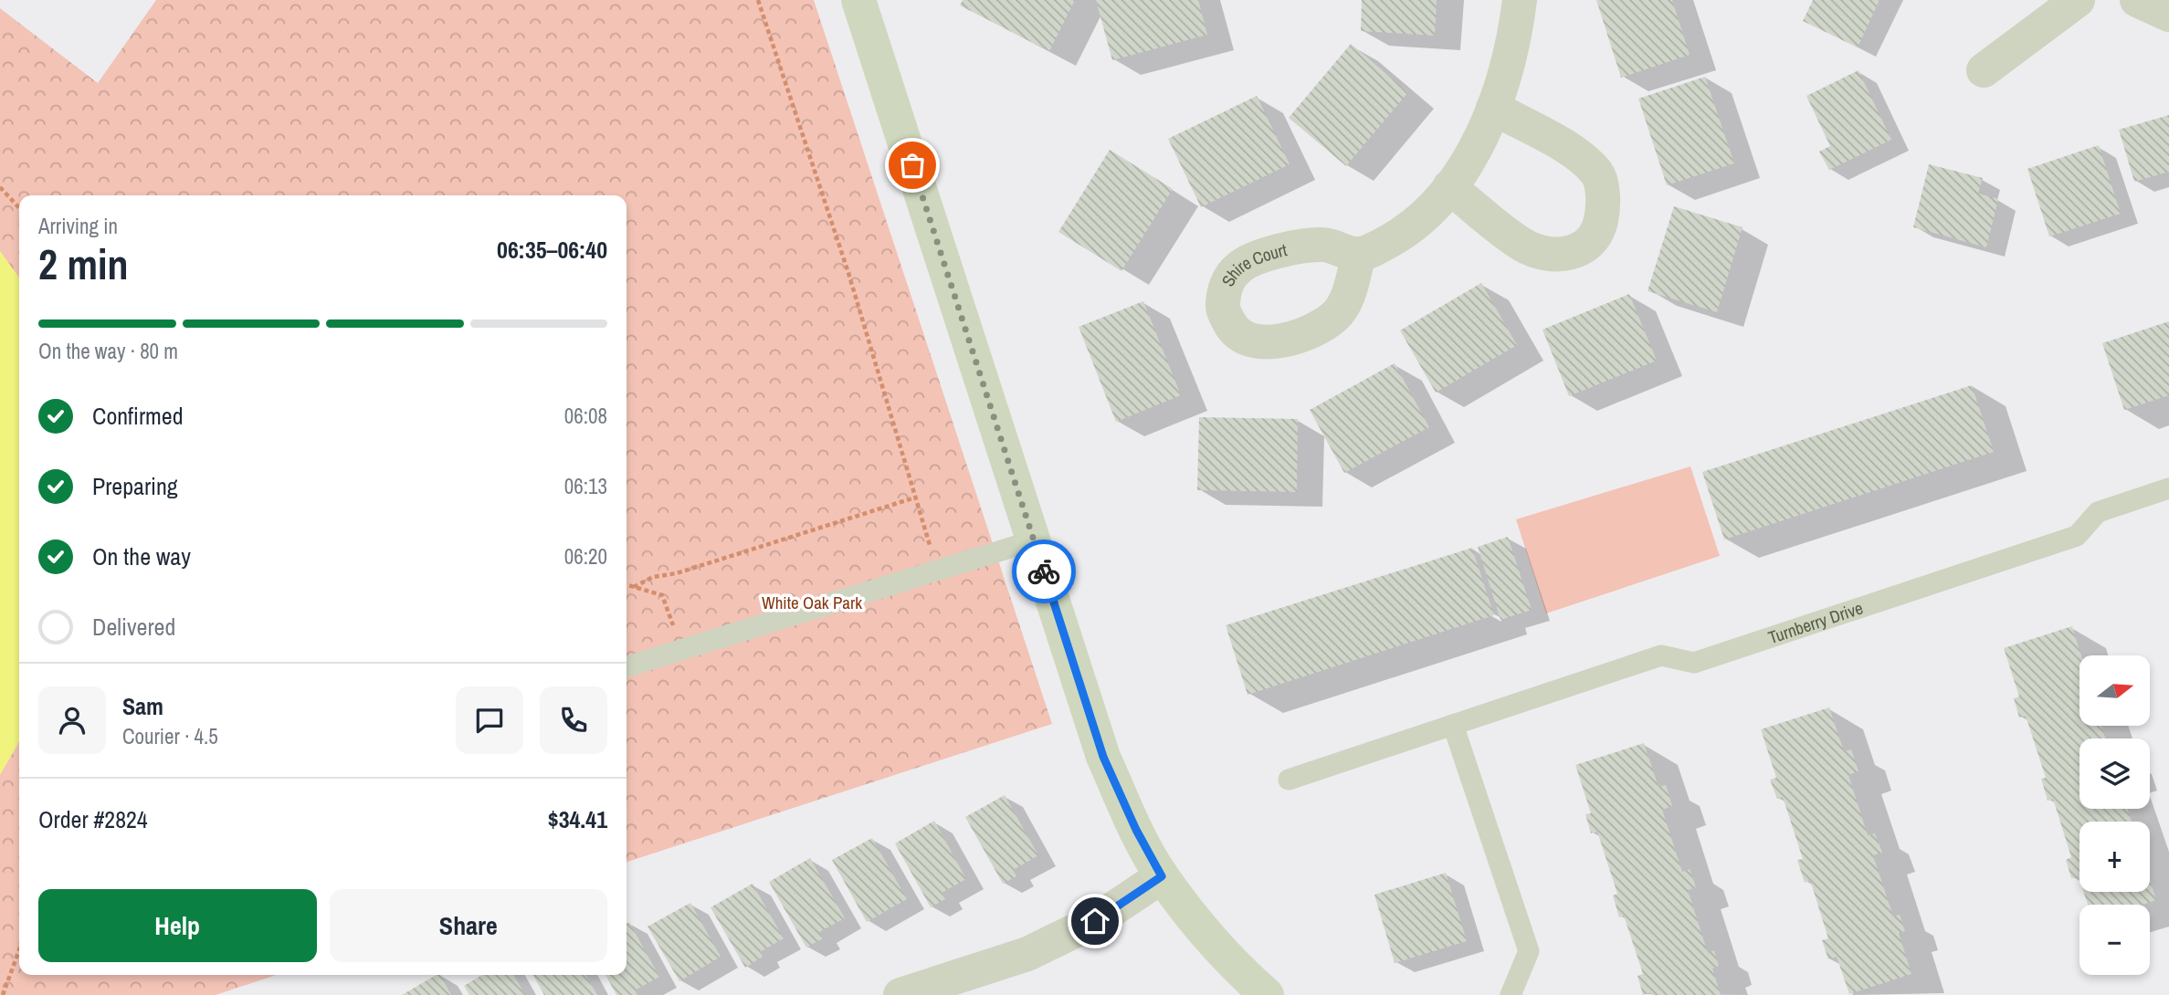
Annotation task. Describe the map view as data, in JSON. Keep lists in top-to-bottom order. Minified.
{"streets":{"lane":["Turnberry Drive"]},"parks":["White Oak Park"],"north":"right","page":{"heading":["2 min","Arriving in","06:35–06:40"],"panel":["Sam","Courier · 4.5","Order #2824","$34.41"],"bar":"On the way · 80 m","list":[["Confirmed","06:08"],["Preparing","06:13"],["On the way","06:20"],"Delivered"],"map_buttons":["+","−"],"buttons":["Help","Share"]}}
